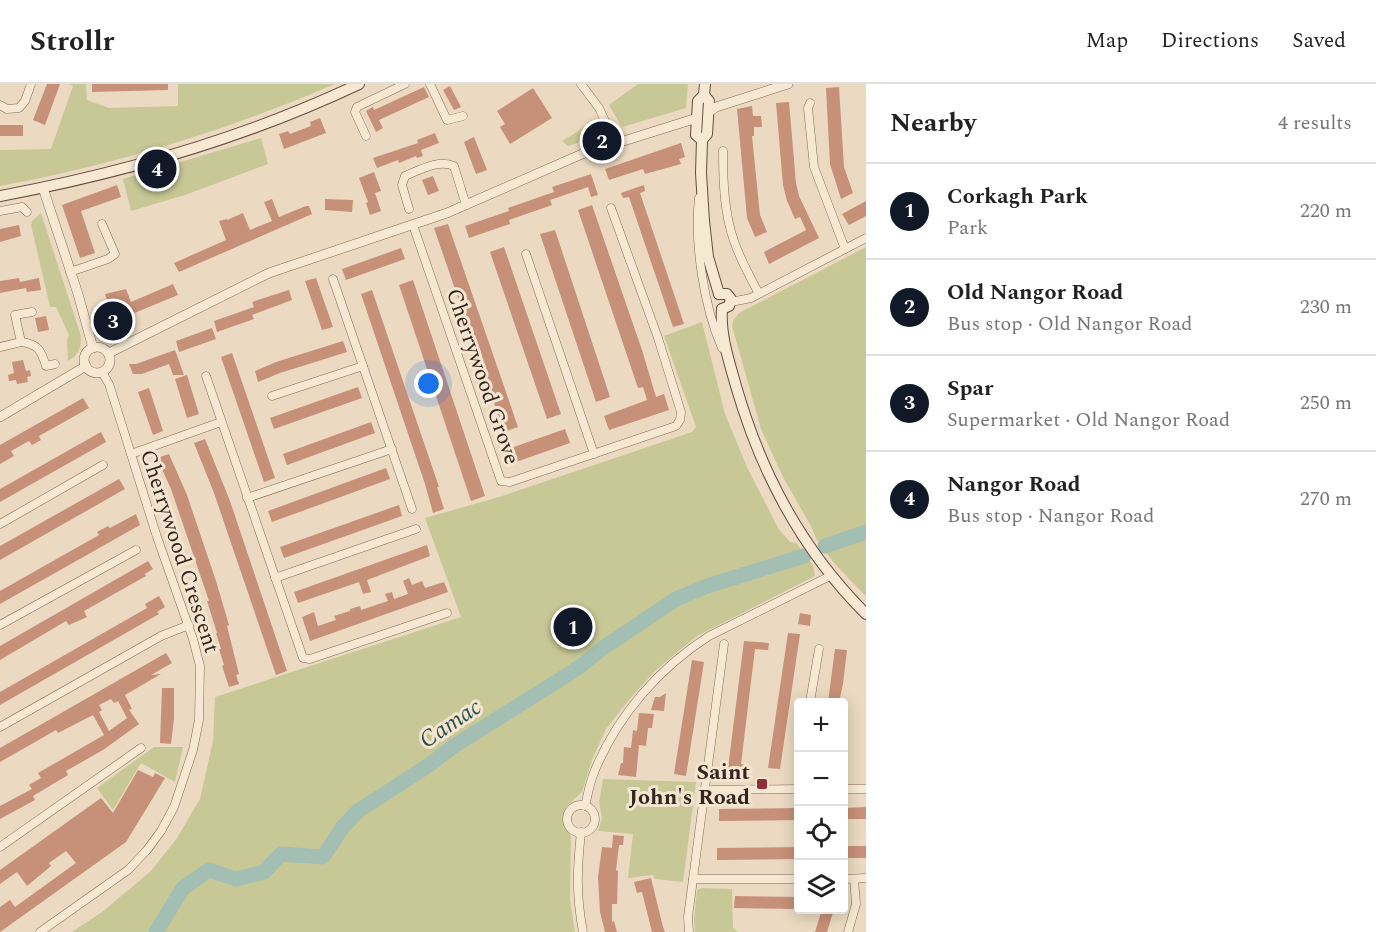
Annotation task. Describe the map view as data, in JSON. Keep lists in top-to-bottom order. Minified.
{"streets":{"street":["Cherrywood Grove","Cherrywood Crescent"]},"water":["Camac"],"places":{"transit":["Saint John's Road"]},"page":{"header":"Strollr","nav":["Map","Directions","Saved"],"heading":["Nearby","4 results"],"pins":["2","4","3","1"],"list":[{"mark":"1","name":"Corkagh Park","note":"Park","value":"220 m"},{"mark":"2","name":"Old Nangor Road","note":"Bus stop · Old Nangor Road","value":"230 m"},{"mark":"3","name":"Spar","note":"Supermarket · Old Nangor Road","value":"250 m"},{"mark":"4","name":"Nangor Road","note":"Bus stop · Nangor Road","value":"270 m"}],"map_buttons":["+","−"]}}
